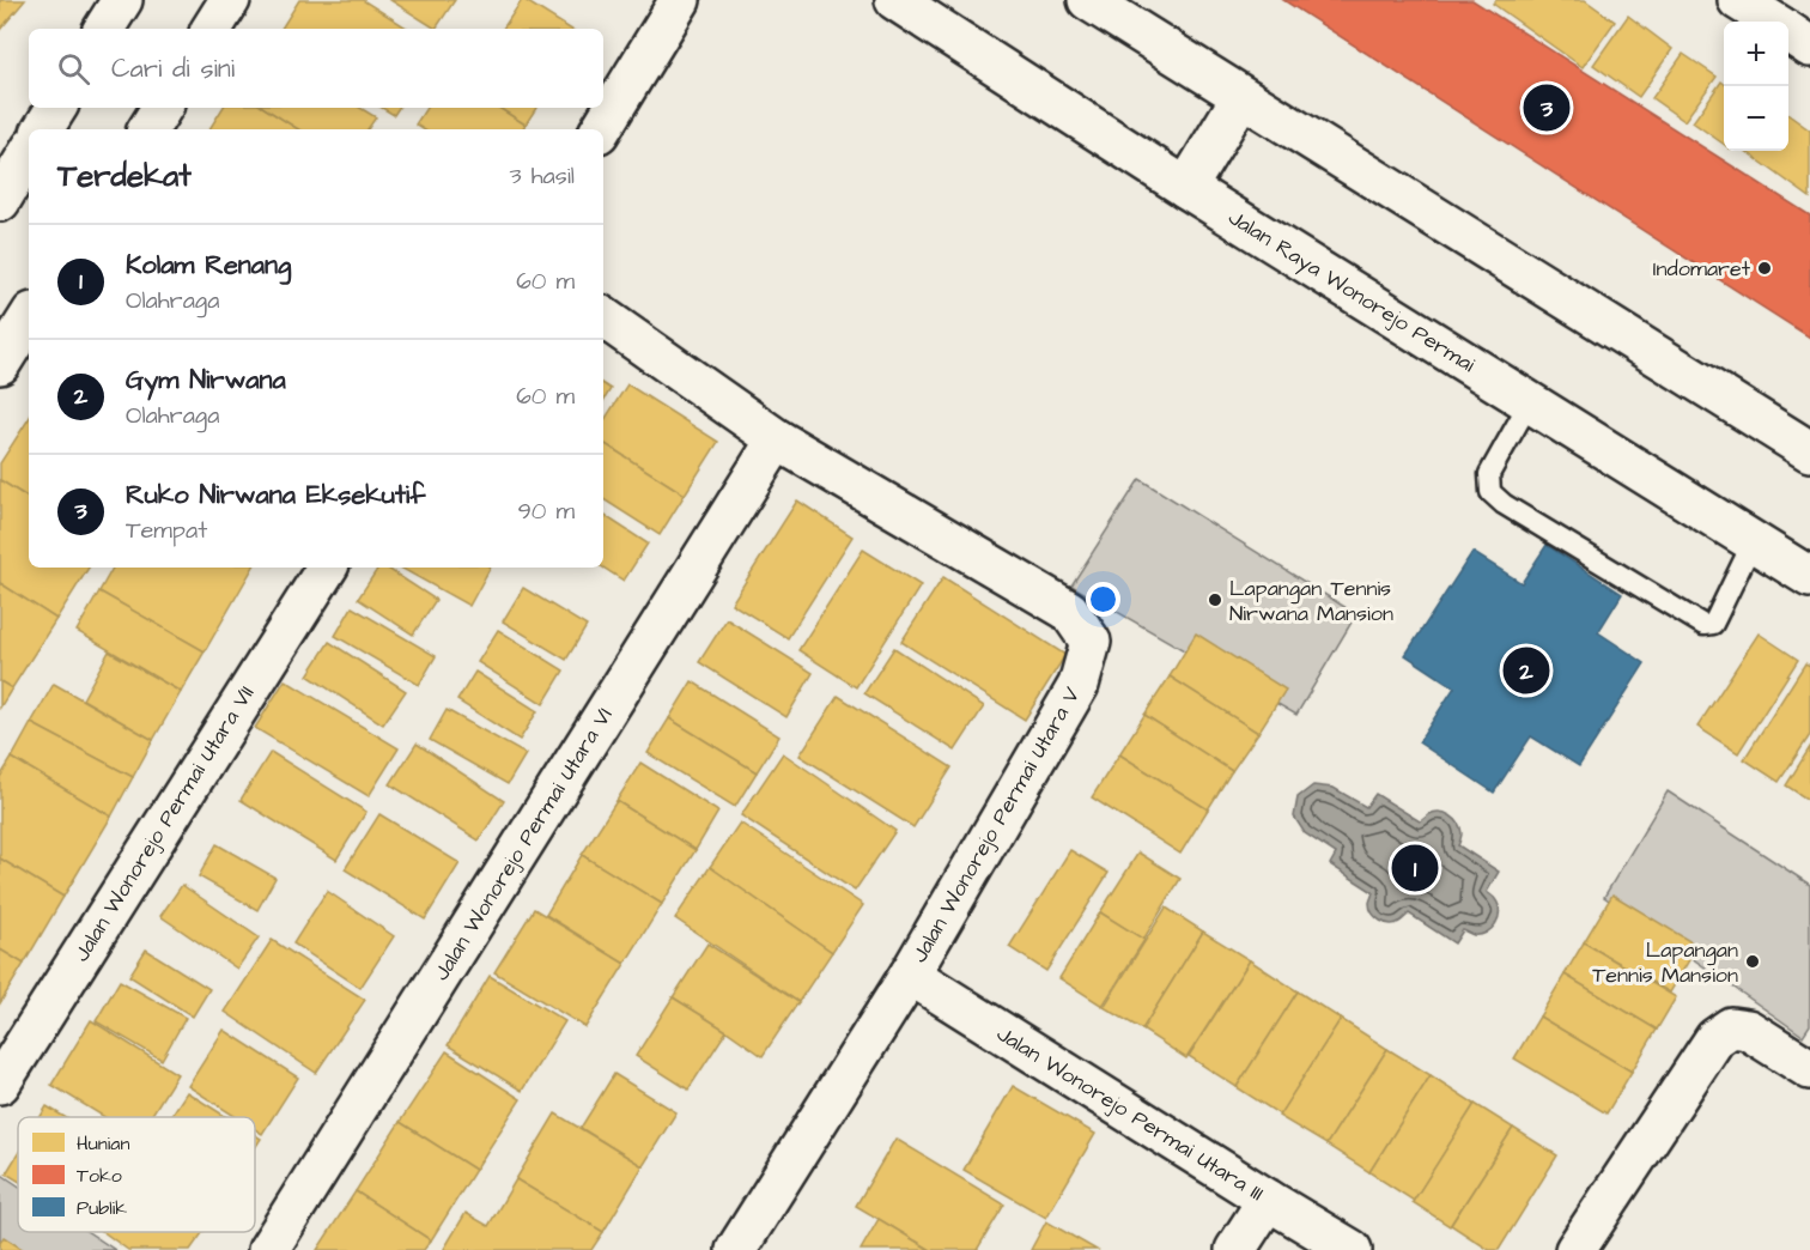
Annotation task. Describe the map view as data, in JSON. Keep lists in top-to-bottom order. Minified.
{"streets":{"street":["Jalan Raya Wonorejo Permai","Jalan Wonorejo Permai Utara VII","Jalan Wonorejo Permai Utara V","Jalan Wonorejo Permai Utara VI","Jalan Wonorejo Permai Utara III"]},"crossings":[["Jalan Wonorejo Permai Utara V","Jalan Wonorejo Permai Utara VI"],["Jalan Wonorejo Permai Utara V","Jalan Wonorejo Permai Utara III"]],"places":["Indomaret","Lapangan Tennis Nirwana Mansion","Lapangan Tennis Mansion"],"legend":["Hunian","Toko","Publik"],"page":{"map_buttons":["+","−"],"search":"Cari di sini","pins":["3","2","1"],"heading":["Terdekat","3 hasil"],"list":[{"mark":"1","name":"Kolam Renang","note":"Olahraga","value":"60 m"},{"mark":"2","name":"Gym Nirwana","note":"Olahraga","value":"60 m"},{"mark":"3","name":"Ruko Nirwana Eksekutif","note":"Tempat","value":"90 m"}]}}
